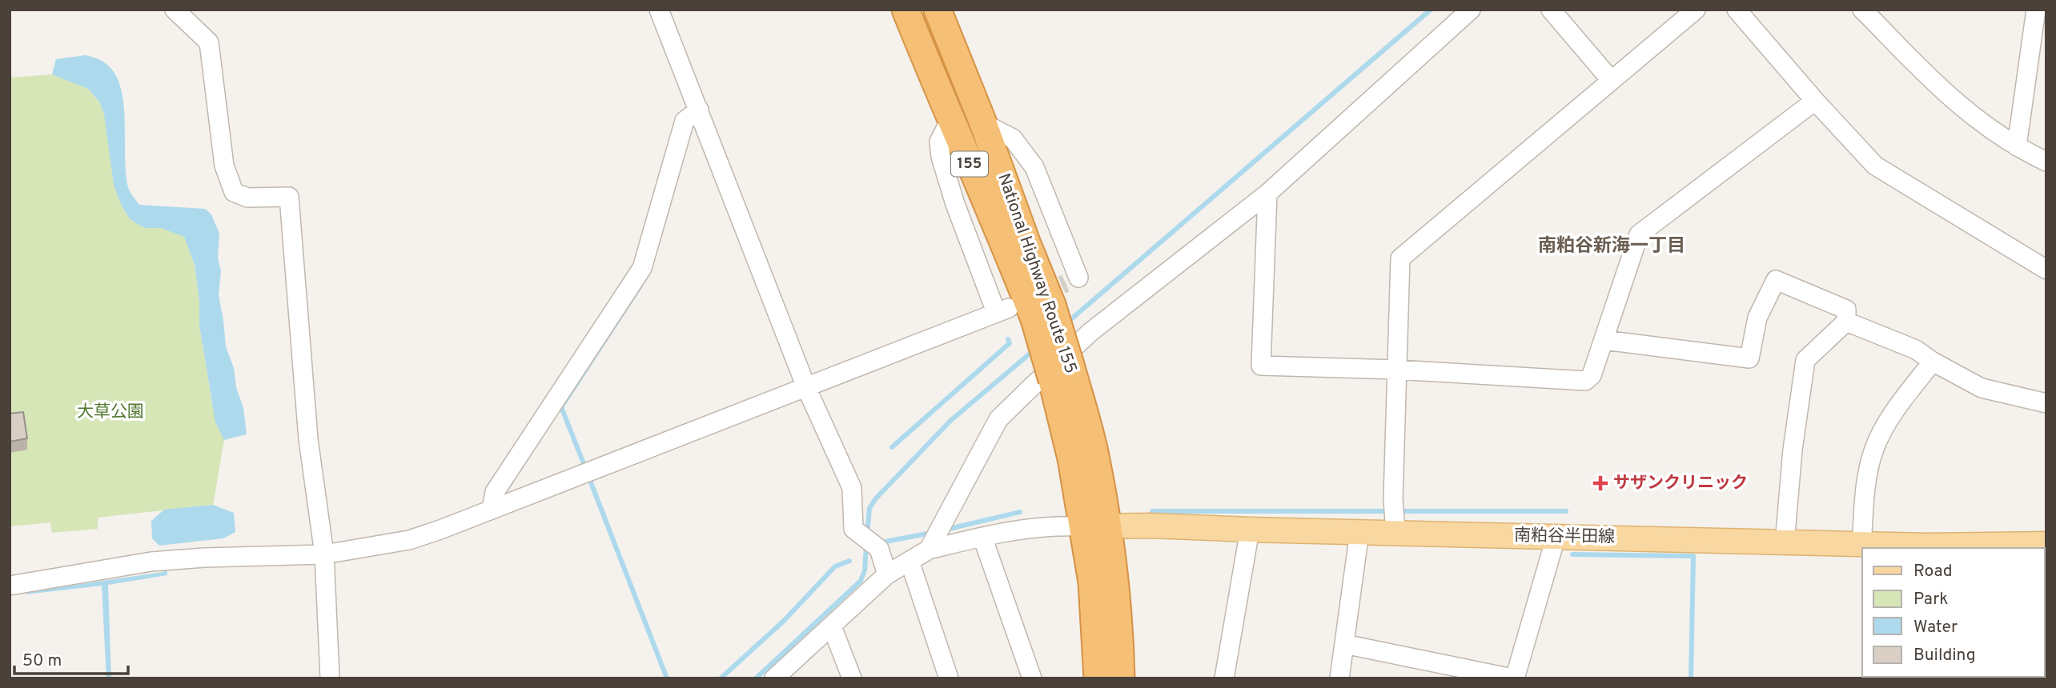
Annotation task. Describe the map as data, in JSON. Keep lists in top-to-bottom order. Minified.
{"streets":{"highway":["155","National Highway Route 155"],"main road":["南粕谷半田線"]},"crossings":[["National Highway Route 155","南粕谷半田線"]],"districts":["南粕谷新海一丁目"],"parks":["大草公園"],"places":{"health":["サザンクリニック"]},"legend":["Road","Park","Water","Building"],"scale_bar":"50 m"}
